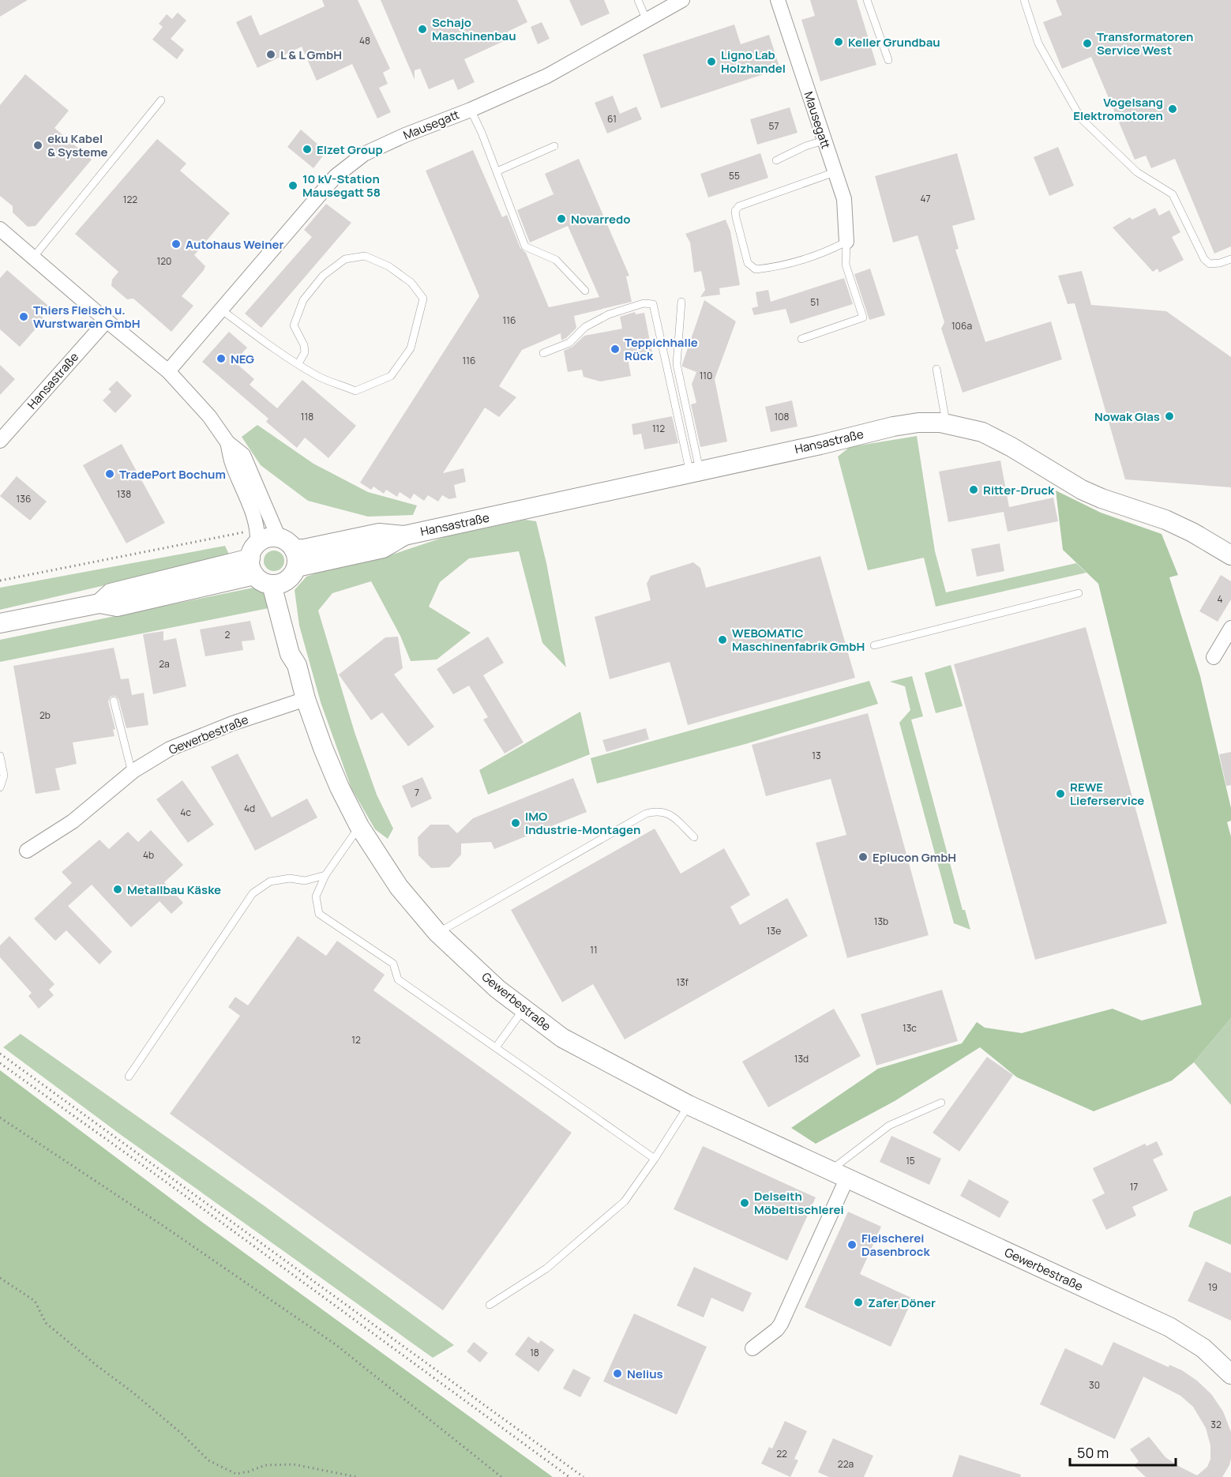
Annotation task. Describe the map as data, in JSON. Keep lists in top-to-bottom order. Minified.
{"streets":{"street":["Mausegatt","Hansastraße","Gewerbestraße"]},"crossings":[["Hansastraße","Gewerbestraße"]],"places":["Schajo Maschinenbau","Keller Grundbau","Transformatoren Service West","L & L GmbH","Ligno Lab Holzhandel","Vogelsang Elektromotoren","eku Kabel & Systeme","Elzet Group","10 kV-Station Mausegatt 58","Novarredo","Autohaus Weiner","Thiers Fleisch u. Wurstwaren GmbH","Teppichhalle Rück","NEG","Nowak Glas","TradePort Bochum","Ritter-Druck","WEBOMATIC Maschinenfabrik GmbH","REWE Lieferservice","IMO Industrie-Montagen","Eplucon GmbH","Metallbau Käske","Delseith Möbeltischlerei","Fleischerei Dasenbrock","Zafer Döner","Nelius"],"house_numbers":["48","61","57","55","47","122","120","51","116","106a","116","110","118","108","112","138","136","4","2","2a","2b","13","7","4d","4c","4b","13b","13e","11","13f","13c","12","13d","15","17","19","18","30","32","22","22a"],"scale_bar":"50 m"}
